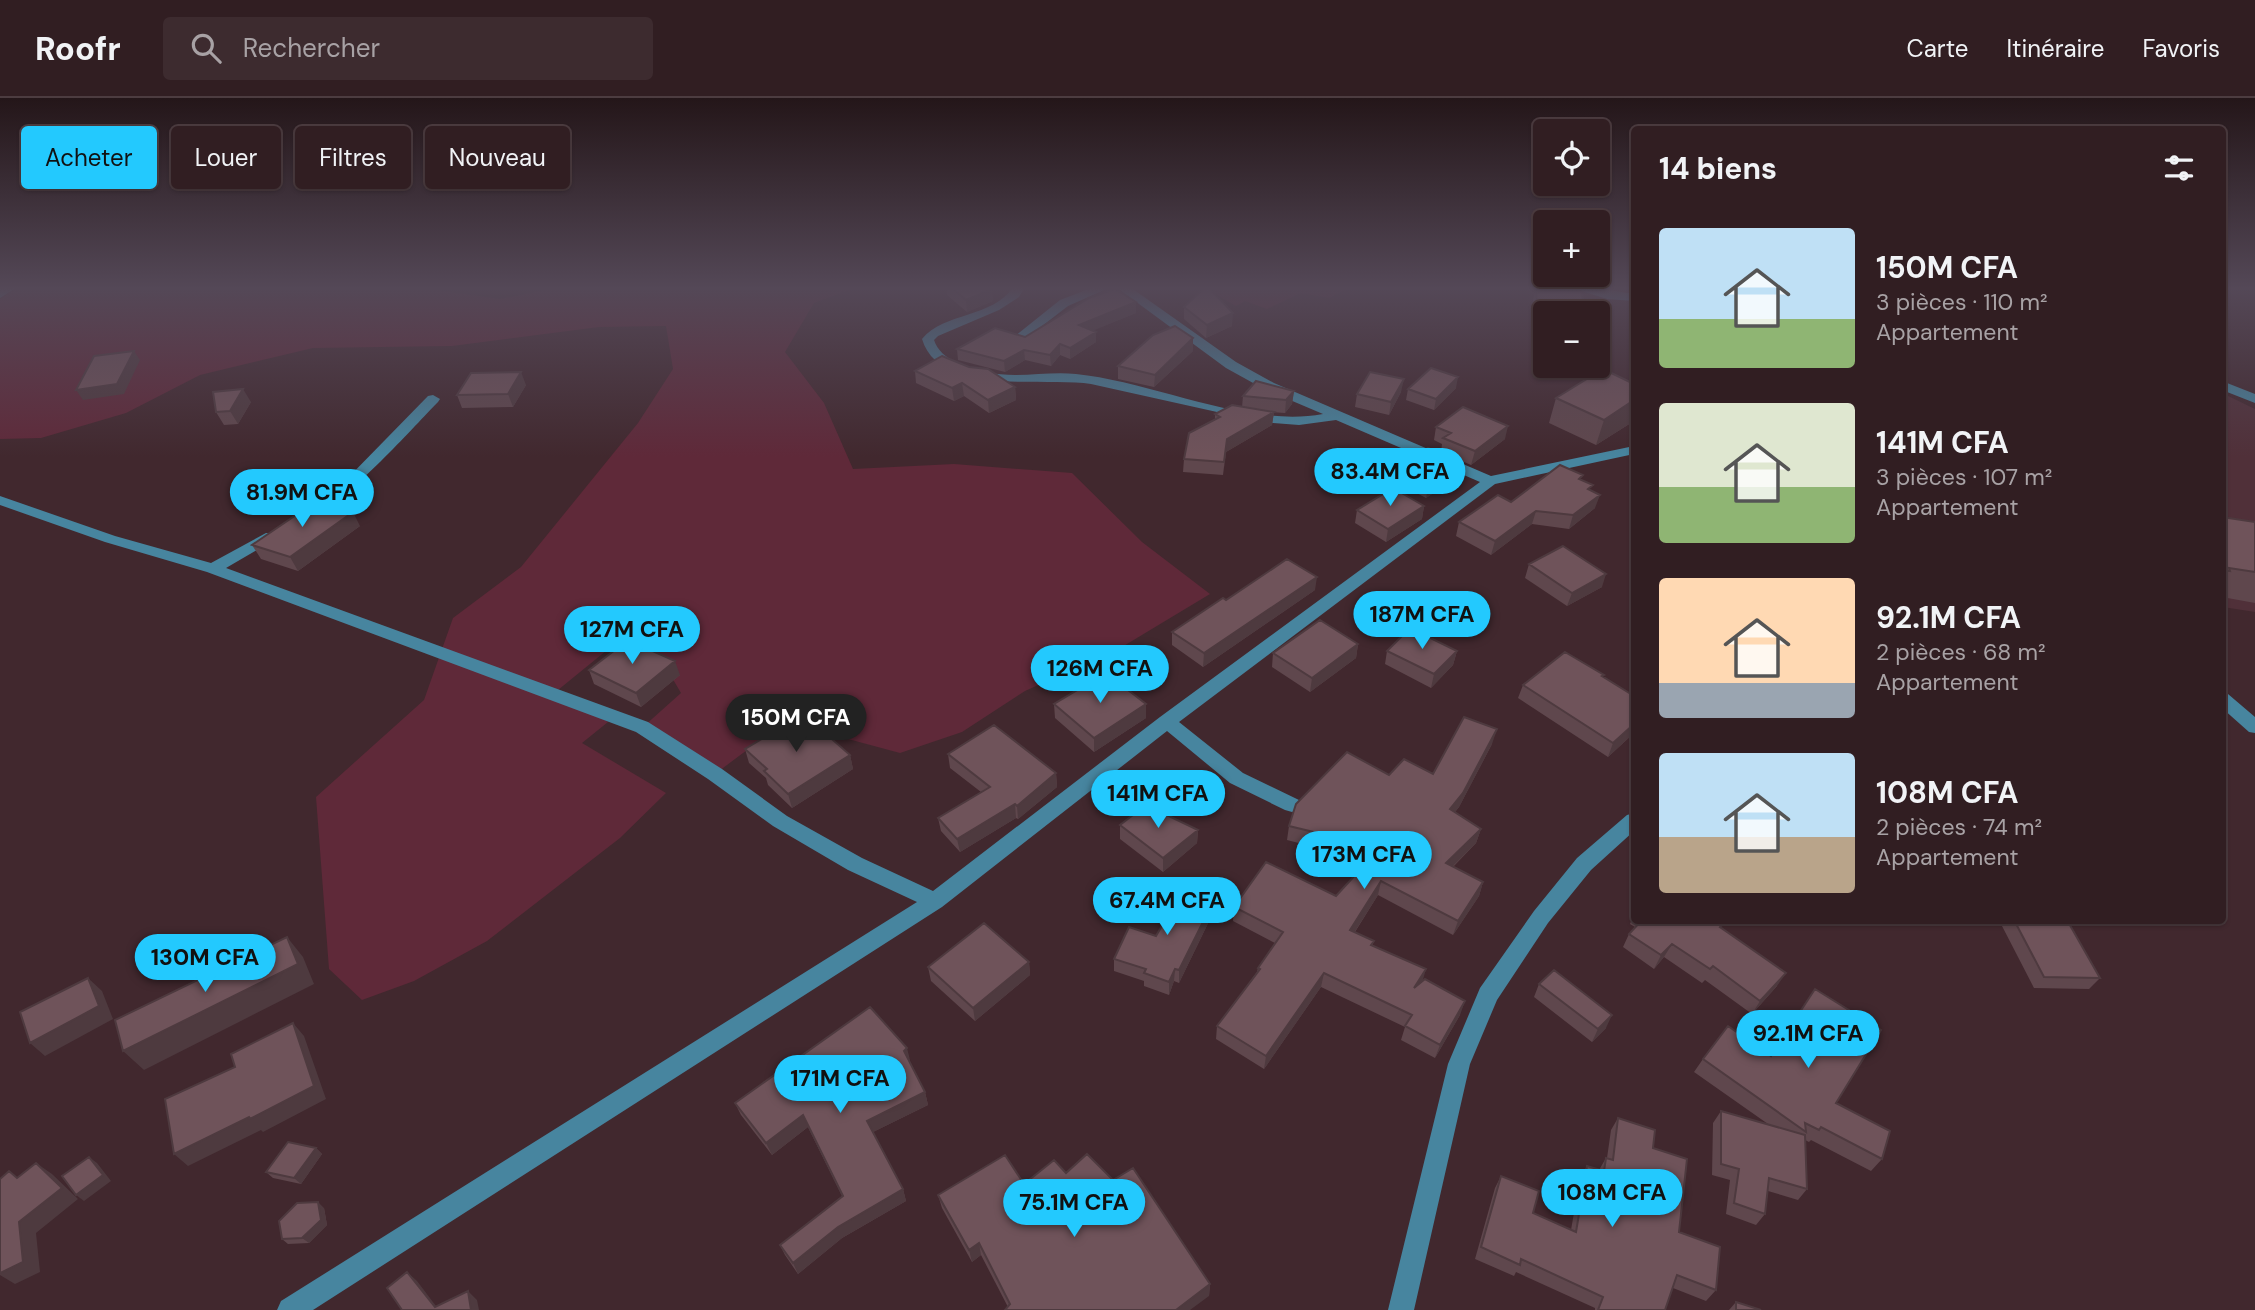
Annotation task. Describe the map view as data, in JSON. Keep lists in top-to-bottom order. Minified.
{"page":{"header":"Roofr","search":"Rechercher","nav":["Carte","Itinéraire","Favoris"],"map_buttons":["+","−"],"chip":["Acheter","Louer","Filtres","Nouveau"],"heading":"14 biens","list":[{"name":"150M CFA","note":"3 pièces · 110 m² · Appartement"},{"name":"141M CFA","note":"3 pièces · 107 m² · Appartement"},{"name":"92.1M CFA","note":"2 pièces · 68 m² · Appartement"},{"name":"108M CFA","note":"2 pièces · 74 m² · Appartement"}],"price":["83.4M CFA","81.9M CFA","187M CFA","127M CFA","126M CFA","150M CFA","141M CFA","173M CFA","67.4M CFA","130M CFA","92.1M CFA","171M CFA","108M CFA","75.1M CFA"]}}
